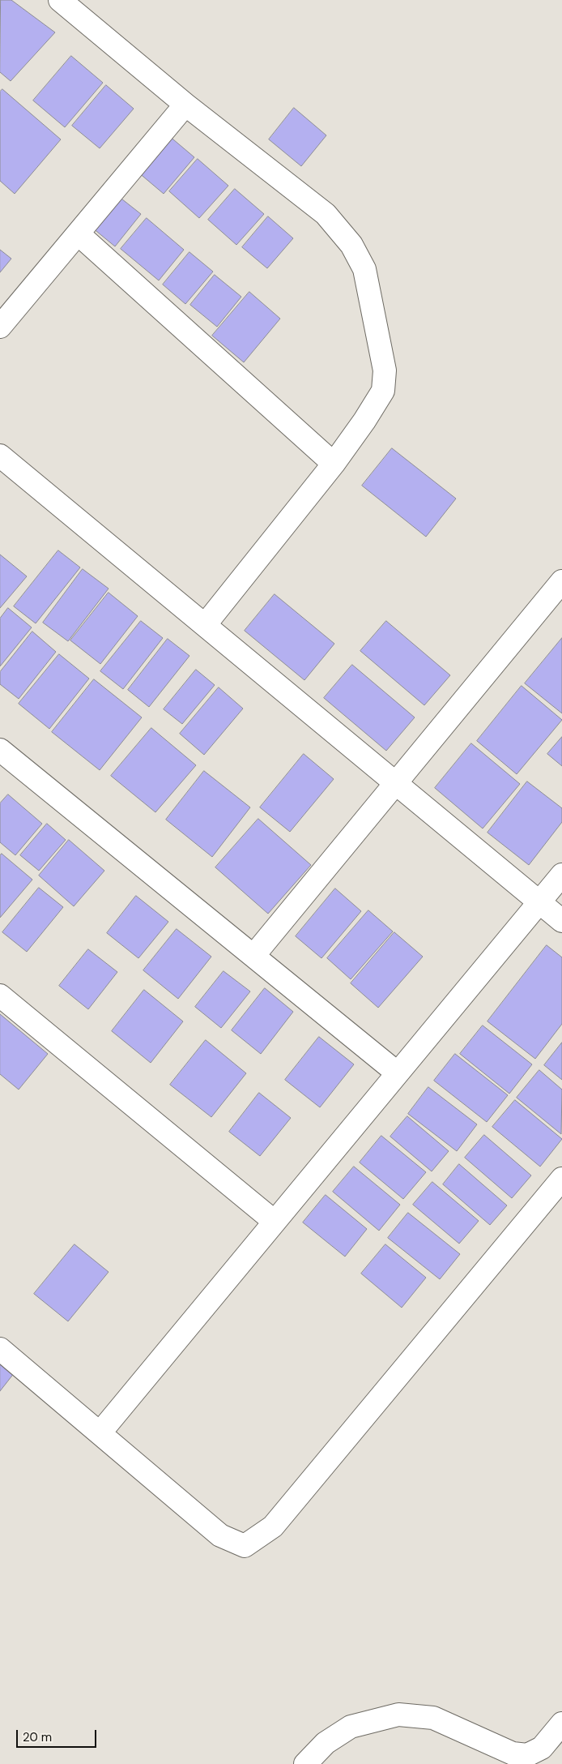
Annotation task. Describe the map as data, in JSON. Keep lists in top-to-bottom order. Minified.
{"scale_bar":"20 m"}
